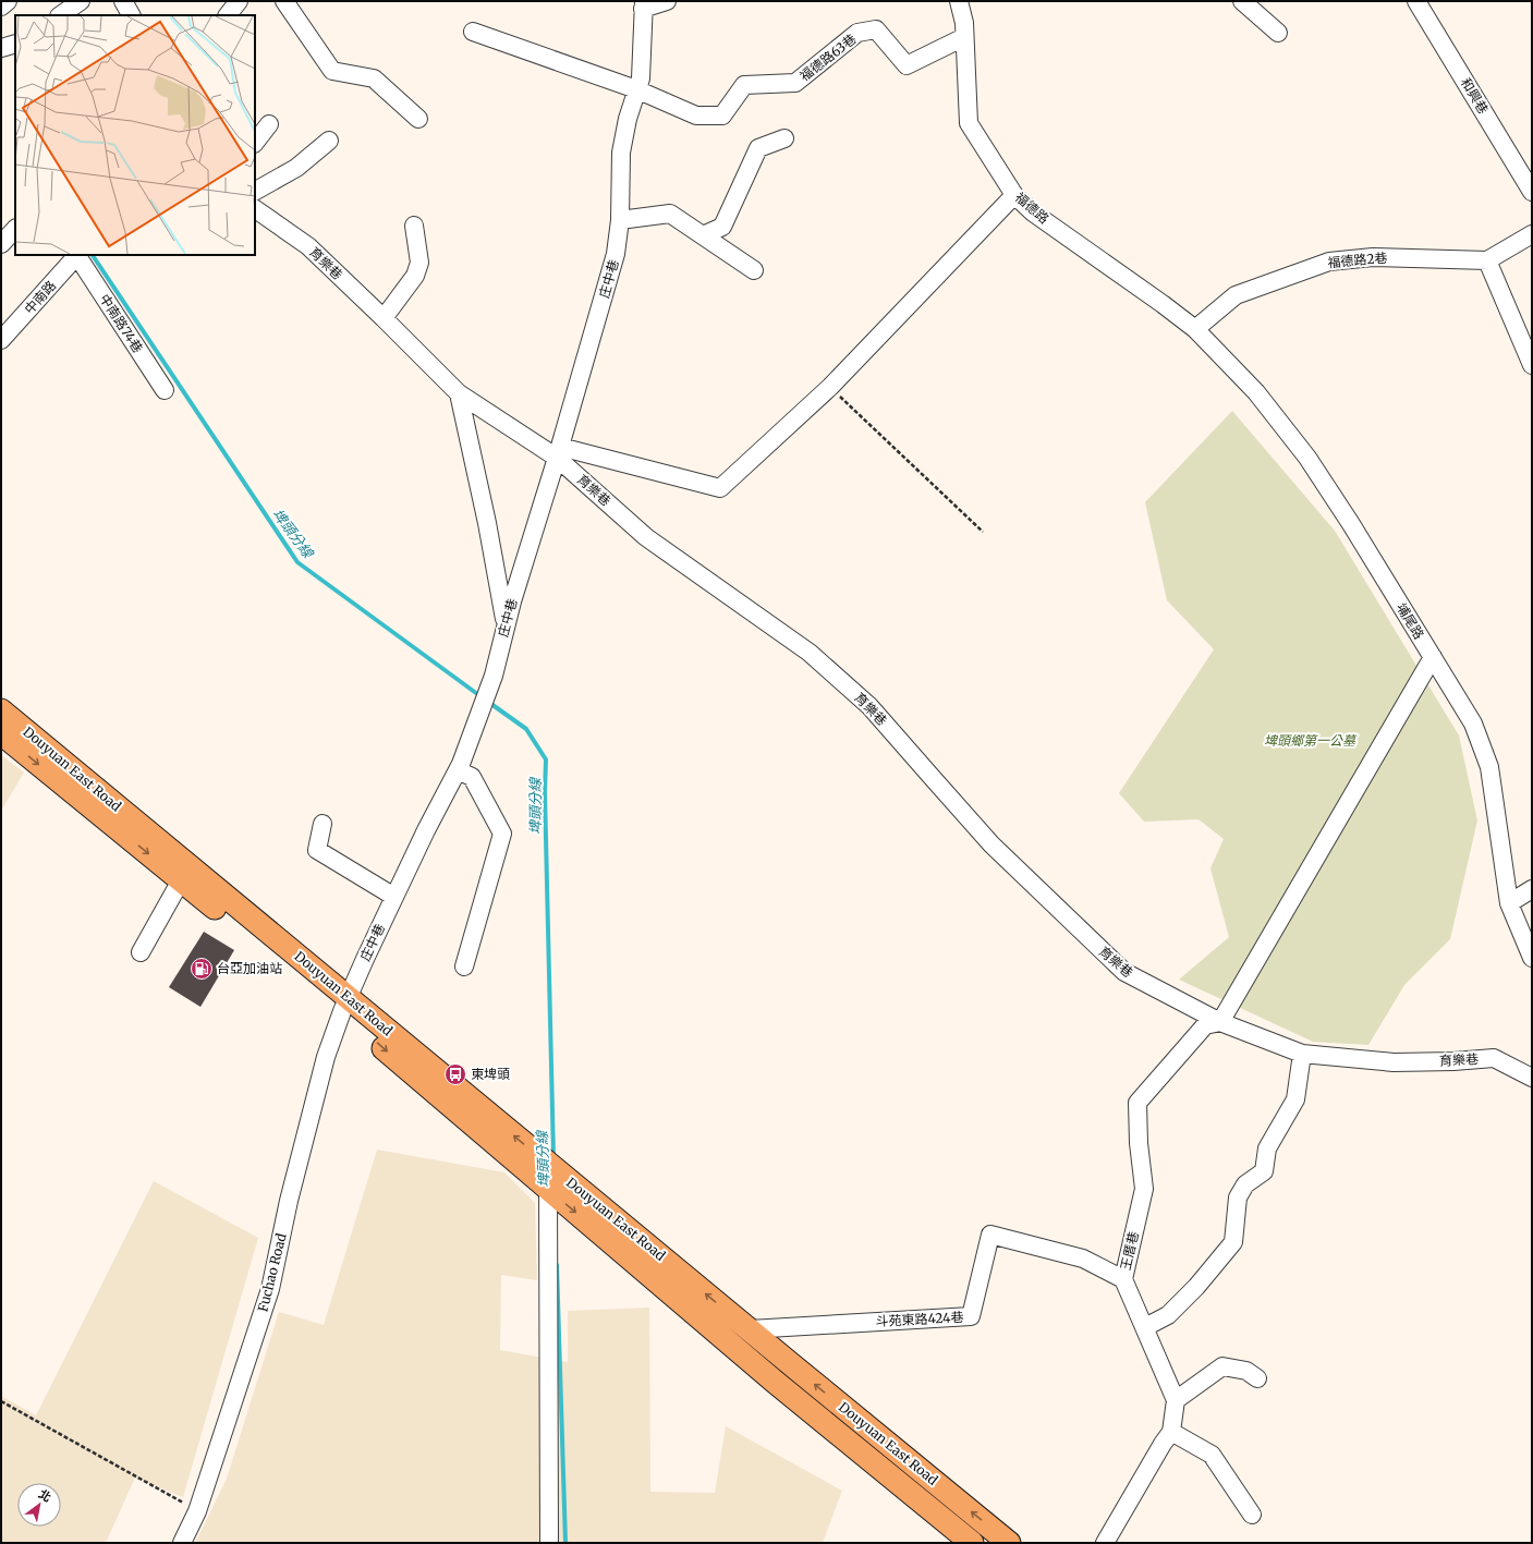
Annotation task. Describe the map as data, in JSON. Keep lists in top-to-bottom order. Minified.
{"streets":{"main road":["Douyuan East Road"],"street":["福德路63巷","和興巷","福德路","福德路2巷","育樂巷","庄中巷","中南路","中南路74巷","埔尾路","王厝巷","Fuchao Road","斗苑東路424巷"]},"crossings":[["福德路63巷","福德路"],["福德路63巷","庄中巷"],["福德路","福德路2巷"],["福德路","埔尾路"],["福德路2巷","埔尾路"],["育樂巷","庄中巷"],["育樂巷","王厝巷"],["庄中巷","Douyuan East Road"],["庄中巷","Fuchao Road"],["中南路","中南路74巷"],["Douyuan East Road","Fuchao Road"],["Douyuan East Road","斗苑東路424巷"],["王厝巷","斗苑東路424巷"]],"water":["埤頭分線"],"parks":["埤頭鄉第一公墓"],"places":{"fuel station":["台亞加油站"],"bus stop":["東埤頭"]},"north":"top right"}
